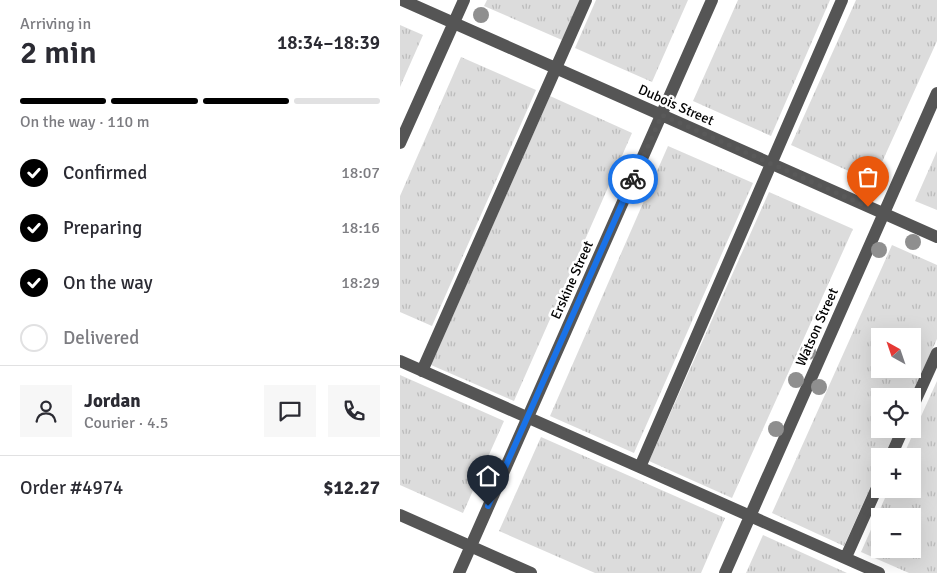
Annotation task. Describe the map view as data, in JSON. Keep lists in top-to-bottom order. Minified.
{"streets":{"street":["Dubois Street","Erskine Street","Watson Street"]},"crossings":[["Dubois Street","Erskine Street"],["Dubois Street","Watson Street"]],"north":"top left","page":{"heading":["2 min","Arriving in","18:34–18:39"],"panel":["Jordan","Courier · 4.5","Order #4974","$12.27"],"bar":"On the way · 110 m","list":[["Confirmed","18:07"],["Preparing","18:16"],["On the way","18:29"],"Delivered"],"map_buttons":["+","−"]}}
